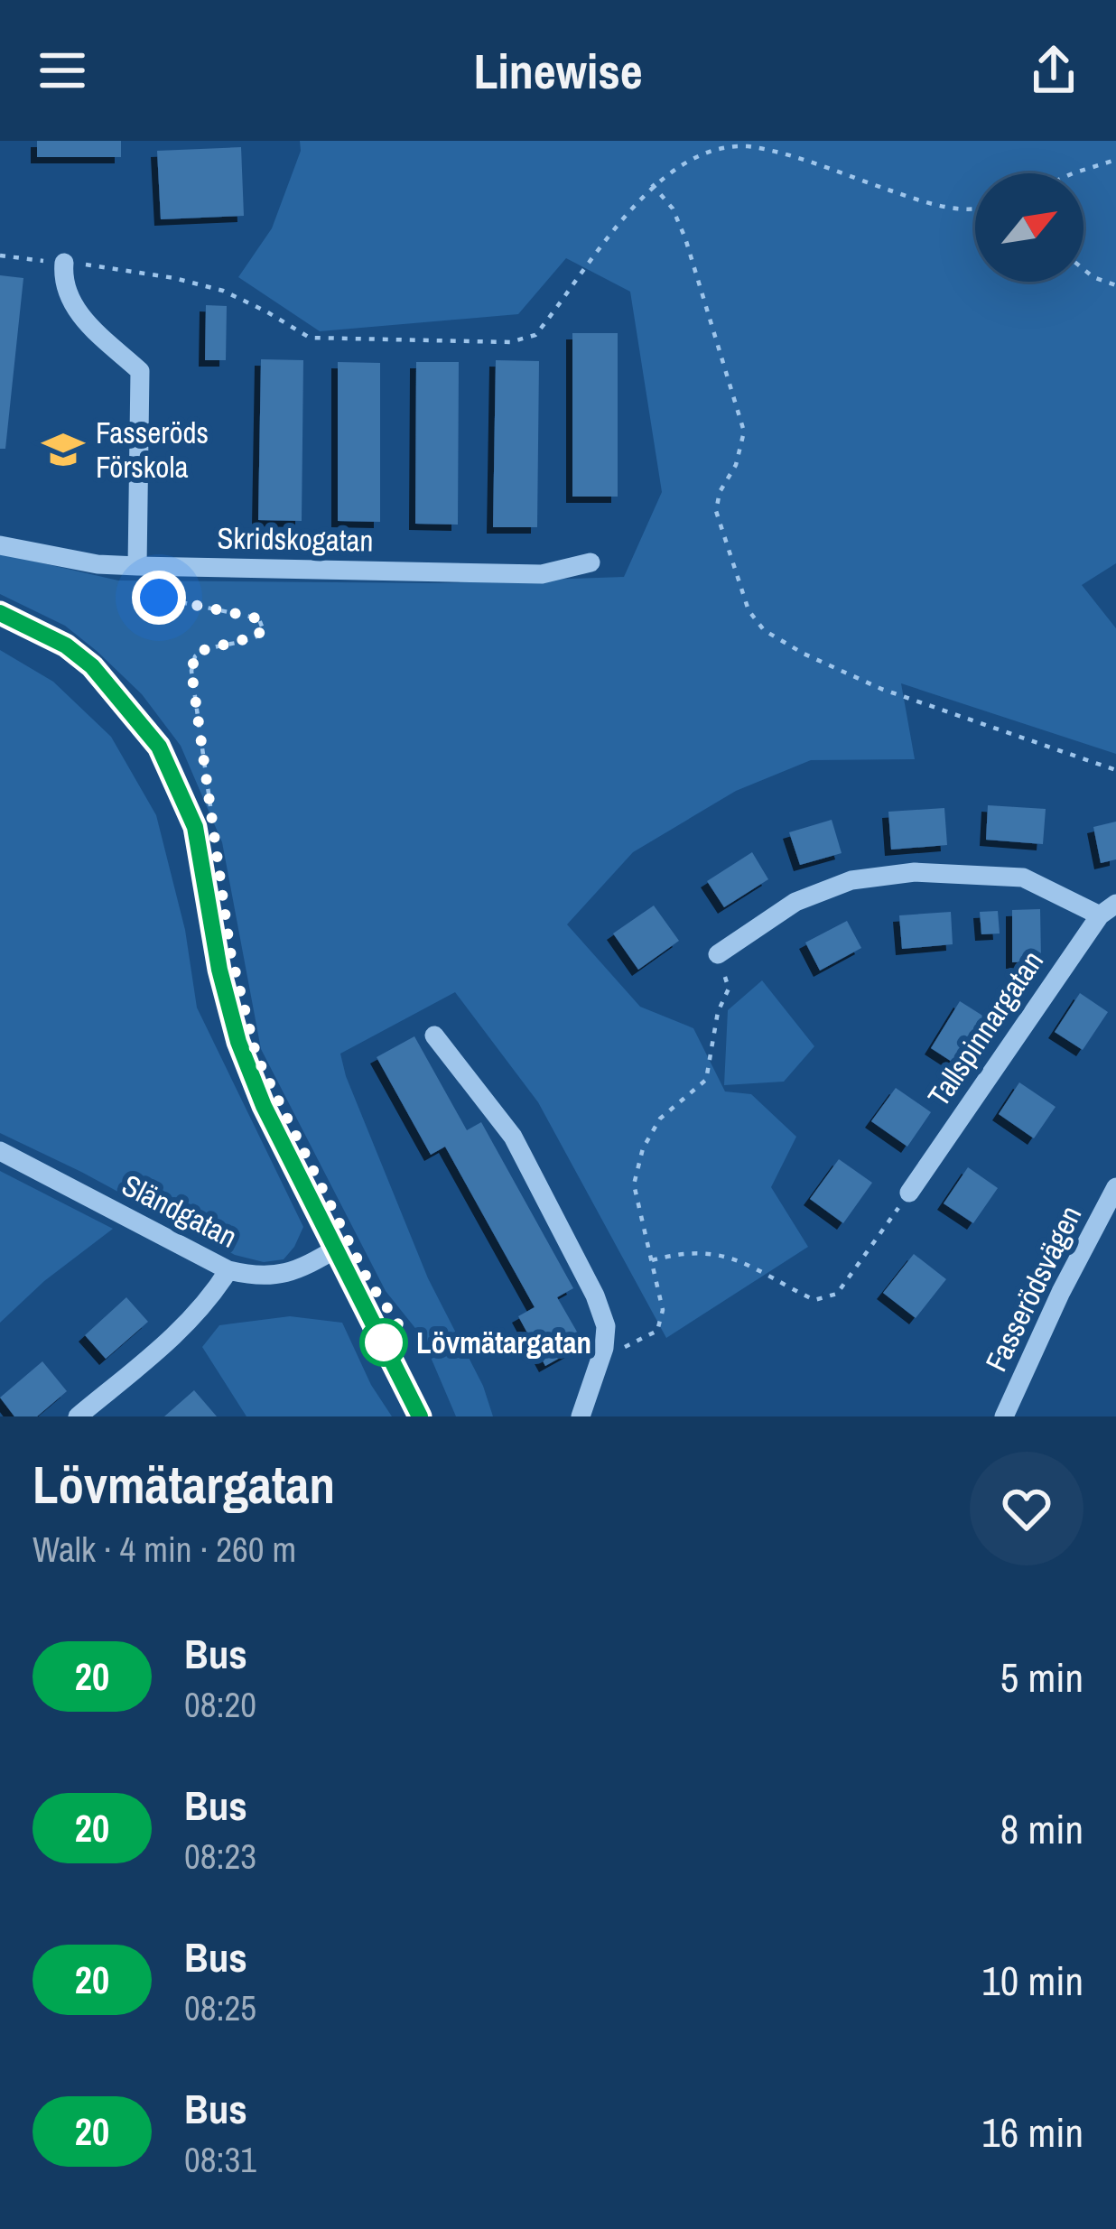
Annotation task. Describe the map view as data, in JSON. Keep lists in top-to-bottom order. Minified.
{"streets":{"street":["Skridskogatan","Tallspinnargatan","Sländgatan","Fasserödsvägen"]},"places":{"school or university":["Fasseröds Förskola"],"other":["Lövmätargatan"]},"lines":["bus line 20"],"north":"top right","page":{"header":"Linewise","heading":["Lövmätargatan","Walk · 4 min · 260 m"],"list":[{"mark":"20","name":"Bus","note":"08:20","value":"5 min"},{"mark":"20","name":"Bus","note":"08:23","value":"8 min"},{"mark":"20","name":"Bus","note":"08:25","value":"10 min"},{"mark":"20","name":"Bus","note":"08:31","value":"16 min"}]}}
